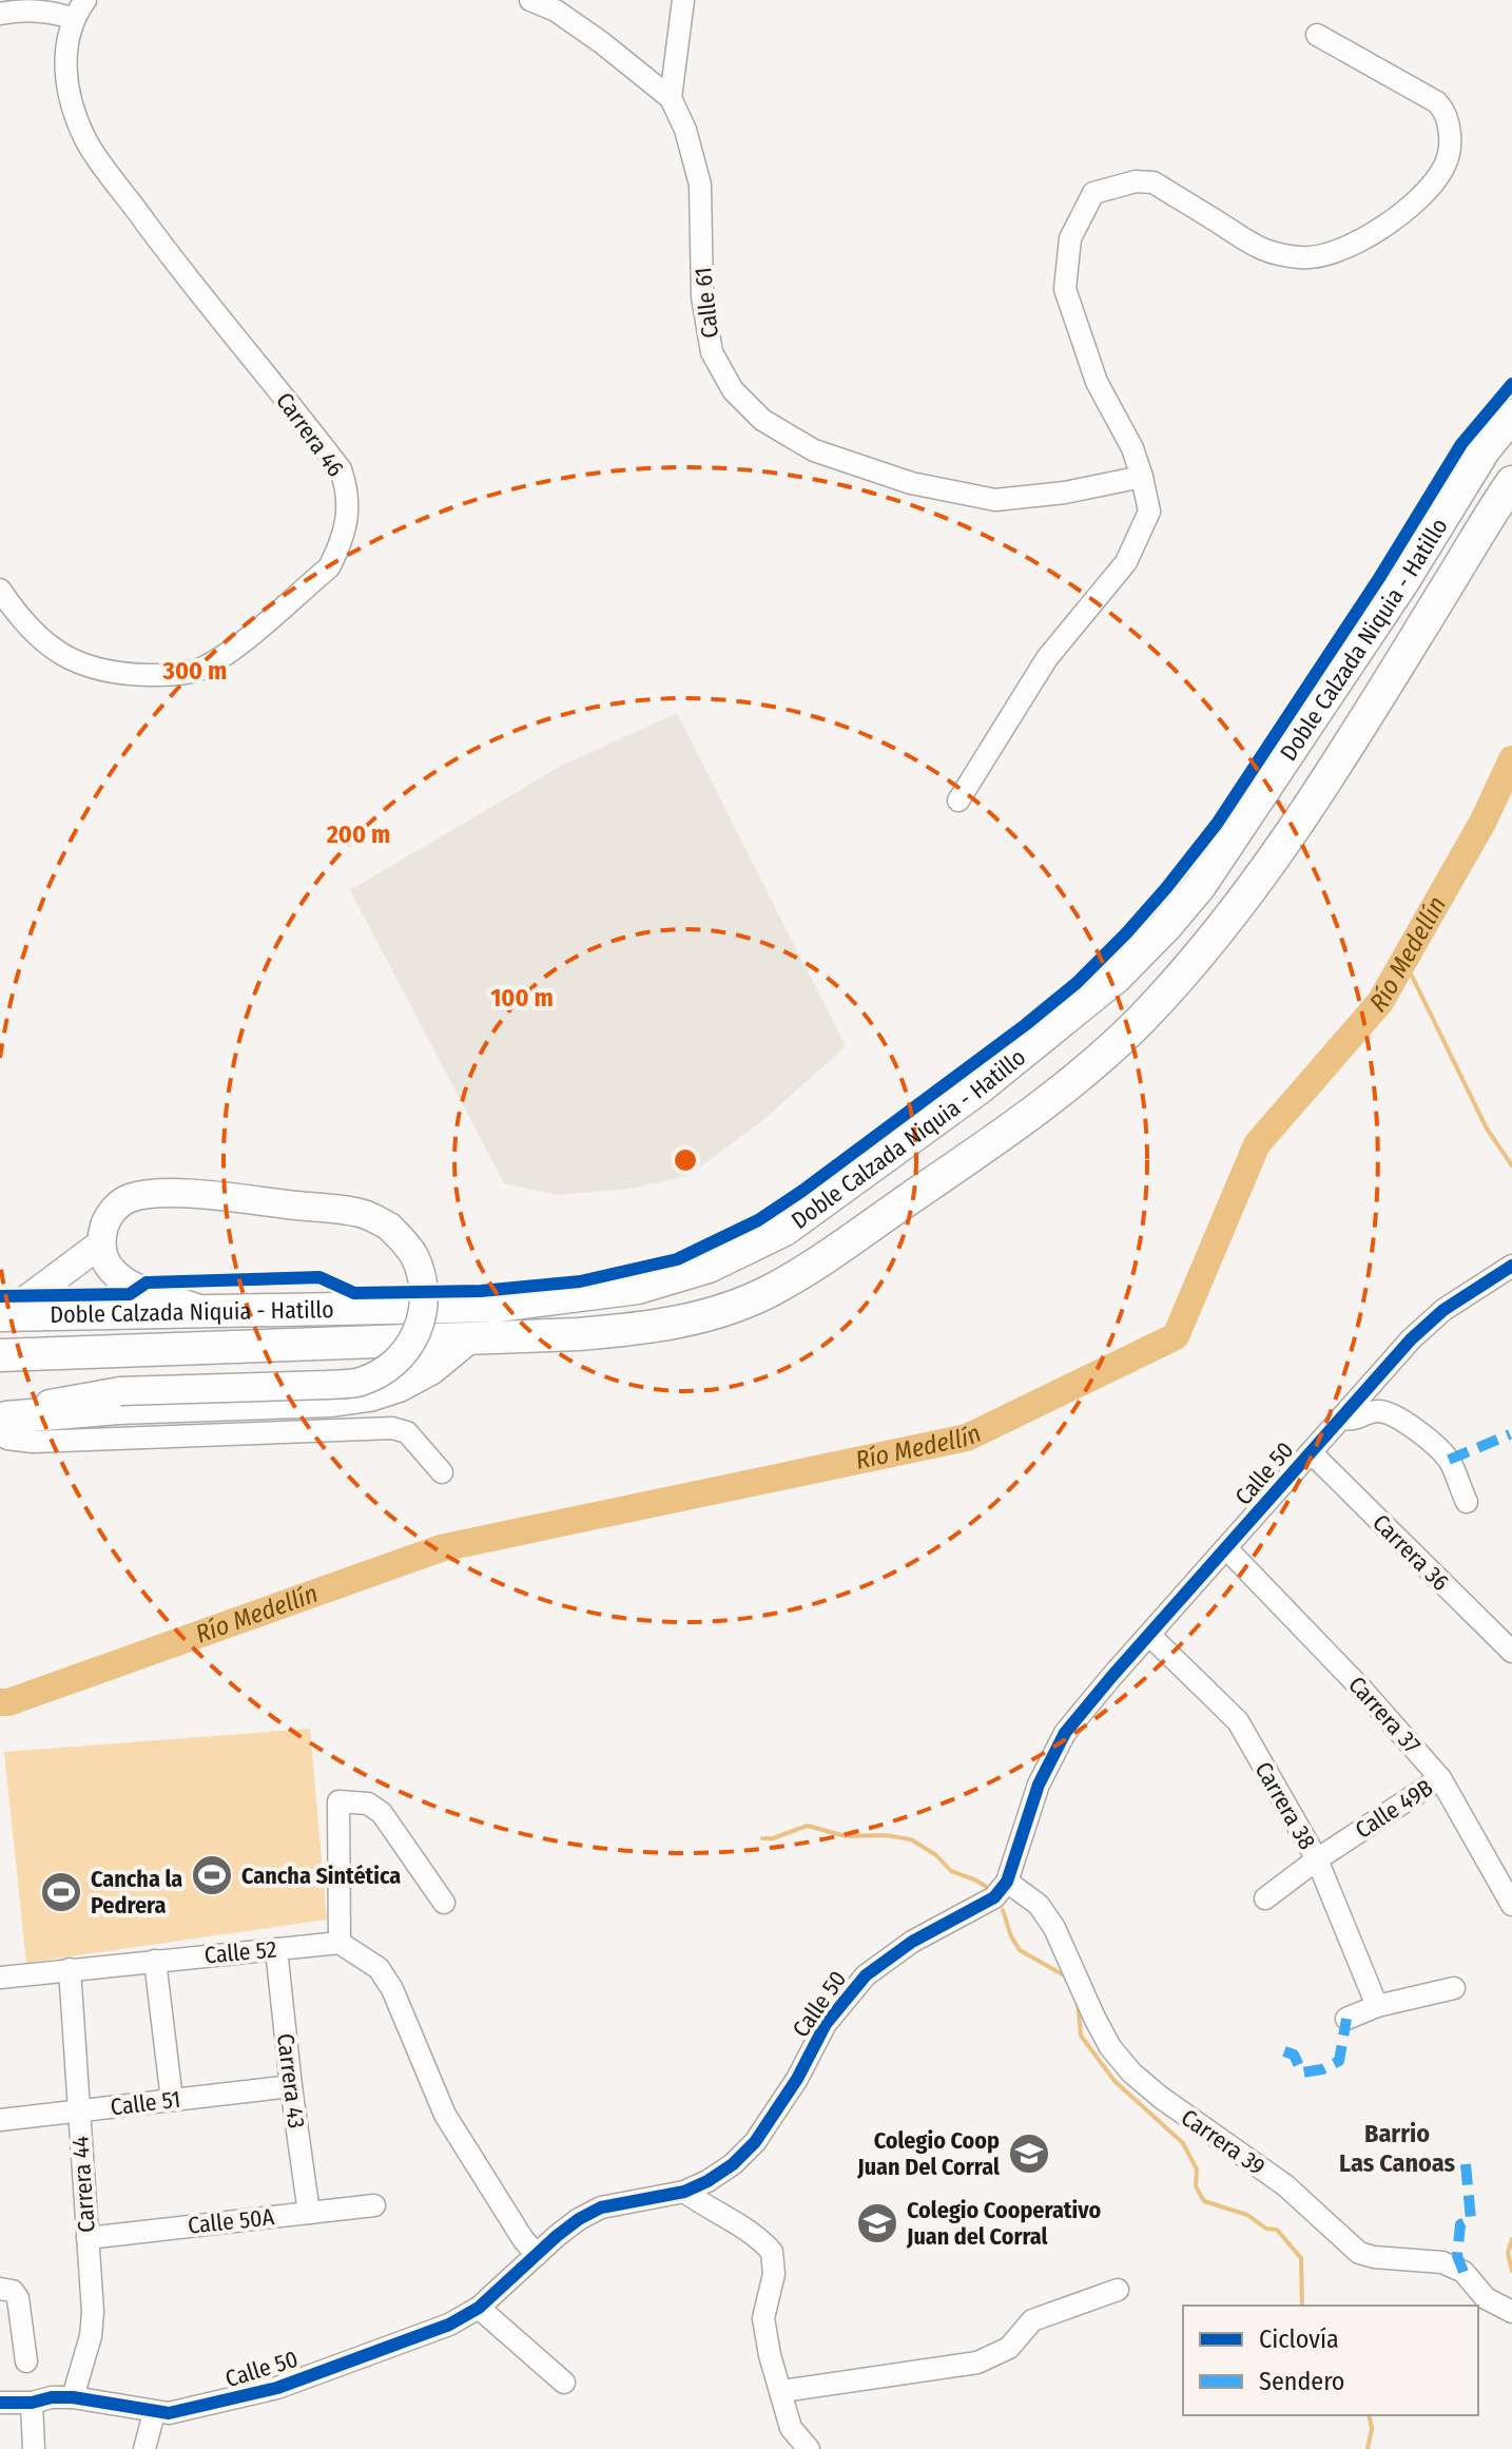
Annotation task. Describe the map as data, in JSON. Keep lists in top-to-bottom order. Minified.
{"streets":{"highway":["Doble Calzada Niquia - Hatillo"],"street":["Calle 61","Carrera 46","Calle 50","Carrera 36","Carrera 37","Carrera 38","Calle 49B","Calle 52","Carrera 43","Calle 51","Carrera 39","Carrera 44","Calle 50A"]},"crossings":[["Calle 50","Carrera 36"],["Calle 50","Carrera 37"],["Calle 50","Carrera 38"],["Calle 50","Carrera 39"],["Calle 50","Carrera 44"],["Carrera 37","Calle 49B"],["Carrera 38","Calle 49B"],["Calle 52","Carrera 43"],["Calle 52","Carrera 44"],["Carrera 43","Calle 51"],["Carrera 43","Calle 50A"],["Calle 51","Carrera 44"],["Carrera 44","Calle 50A"]],"districts":["Barrio Las Canoas"],"water":["Río Medellín"],"places":{"sports":["Cancha Sintética","Cancha la Pedrera"],"school or university":["Colegio Coop Juan Del Corral","Colegio Cooperativo Juan del Corral"]},"legend":["Ciclovía","Sendero"],"rings":["300 m","200 m","100 m"]}
